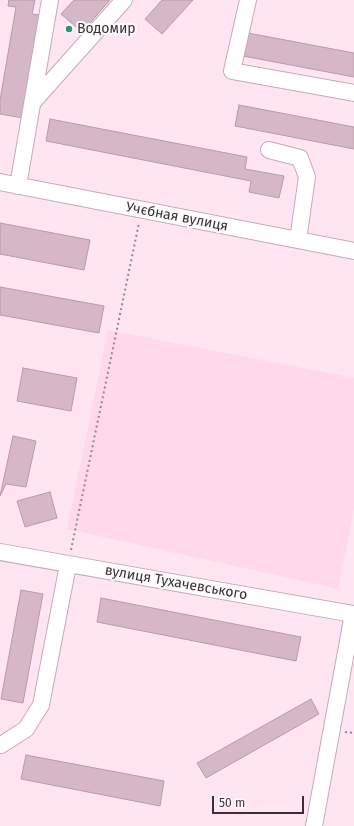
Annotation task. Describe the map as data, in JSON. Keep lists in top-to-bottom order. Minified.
{"streets":{"street":["Учєбная вулиця","вулиця Тухачевського"]},"places":["Водомир"],"scale_bar":"50 m"}
